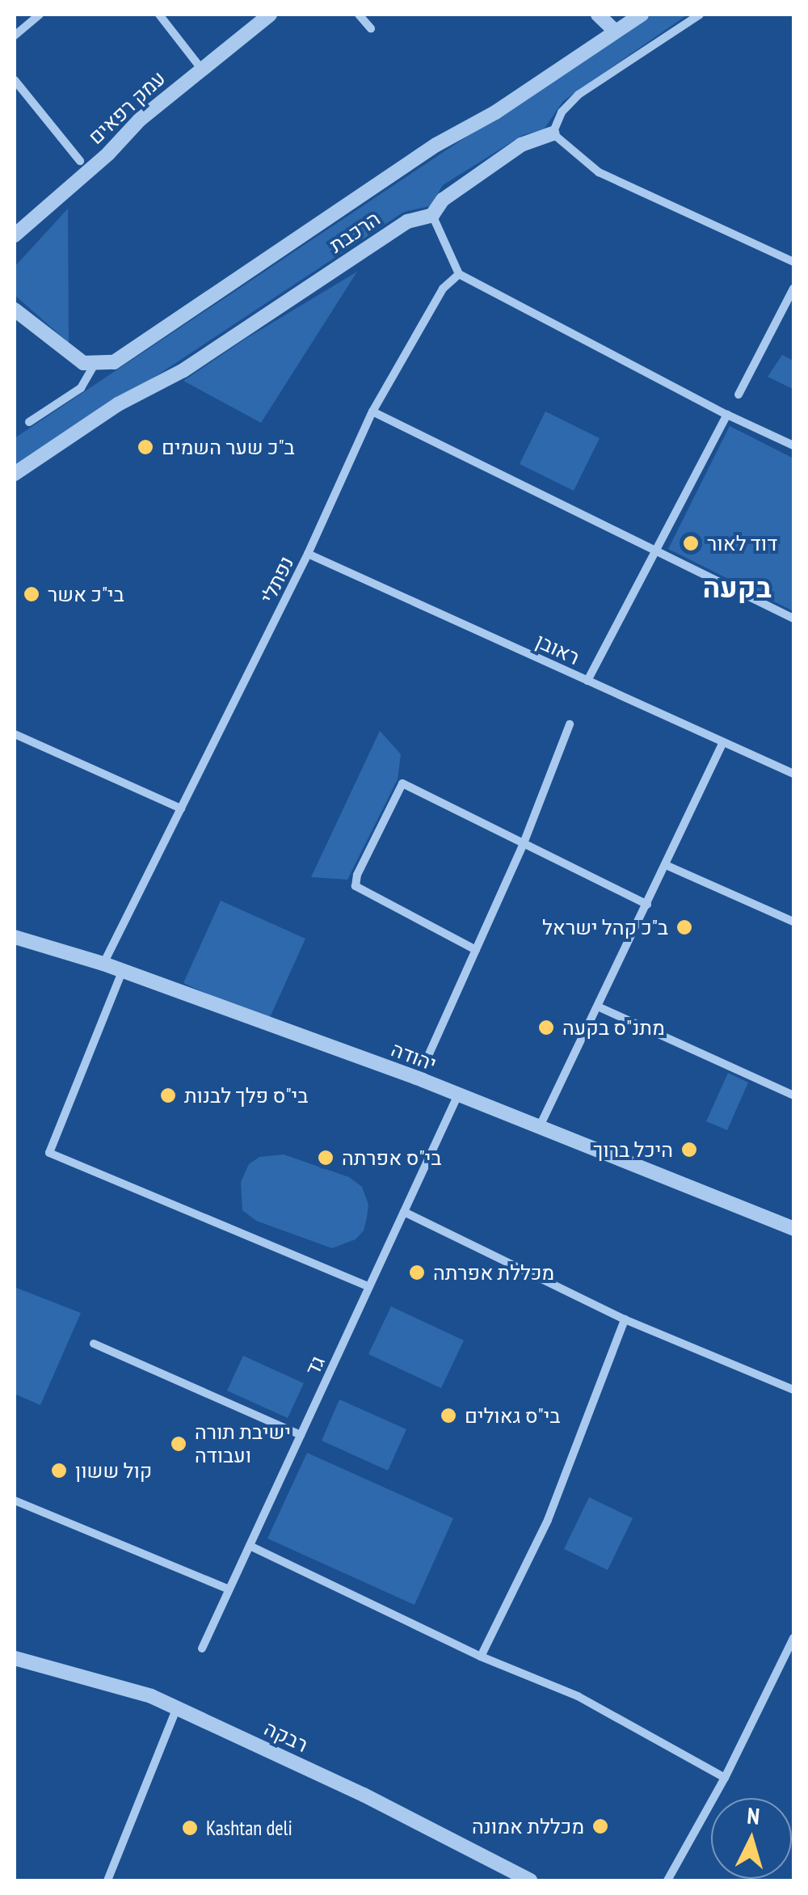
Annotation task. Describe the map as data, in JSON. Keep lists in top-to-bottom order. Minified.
{"streets":{"street":["עמק רפאים","הרכבת","נפתלי","ראובן","יהודה","גד","רבקה"]},"crossings":[["נפתלי","ראובן"],["נפתלי","יהודה"],["יהודה","גד"]],"districts":["בקעה"],"places":["ב\"כ שער השמים","דוד לאור","בי\"כ אשר","ב\"כ קהל ישראל","מתנ\"ס בקעה","בי\"ס פלך לבנות","היכל ברוך","בי\"ס אפרתה","מכללת אפרתה","בי\"ס גאולים","ישיבת תורה ועבודה","קול ששון","מכללת אמונה","Kashtan deli"],"north":"top"}
